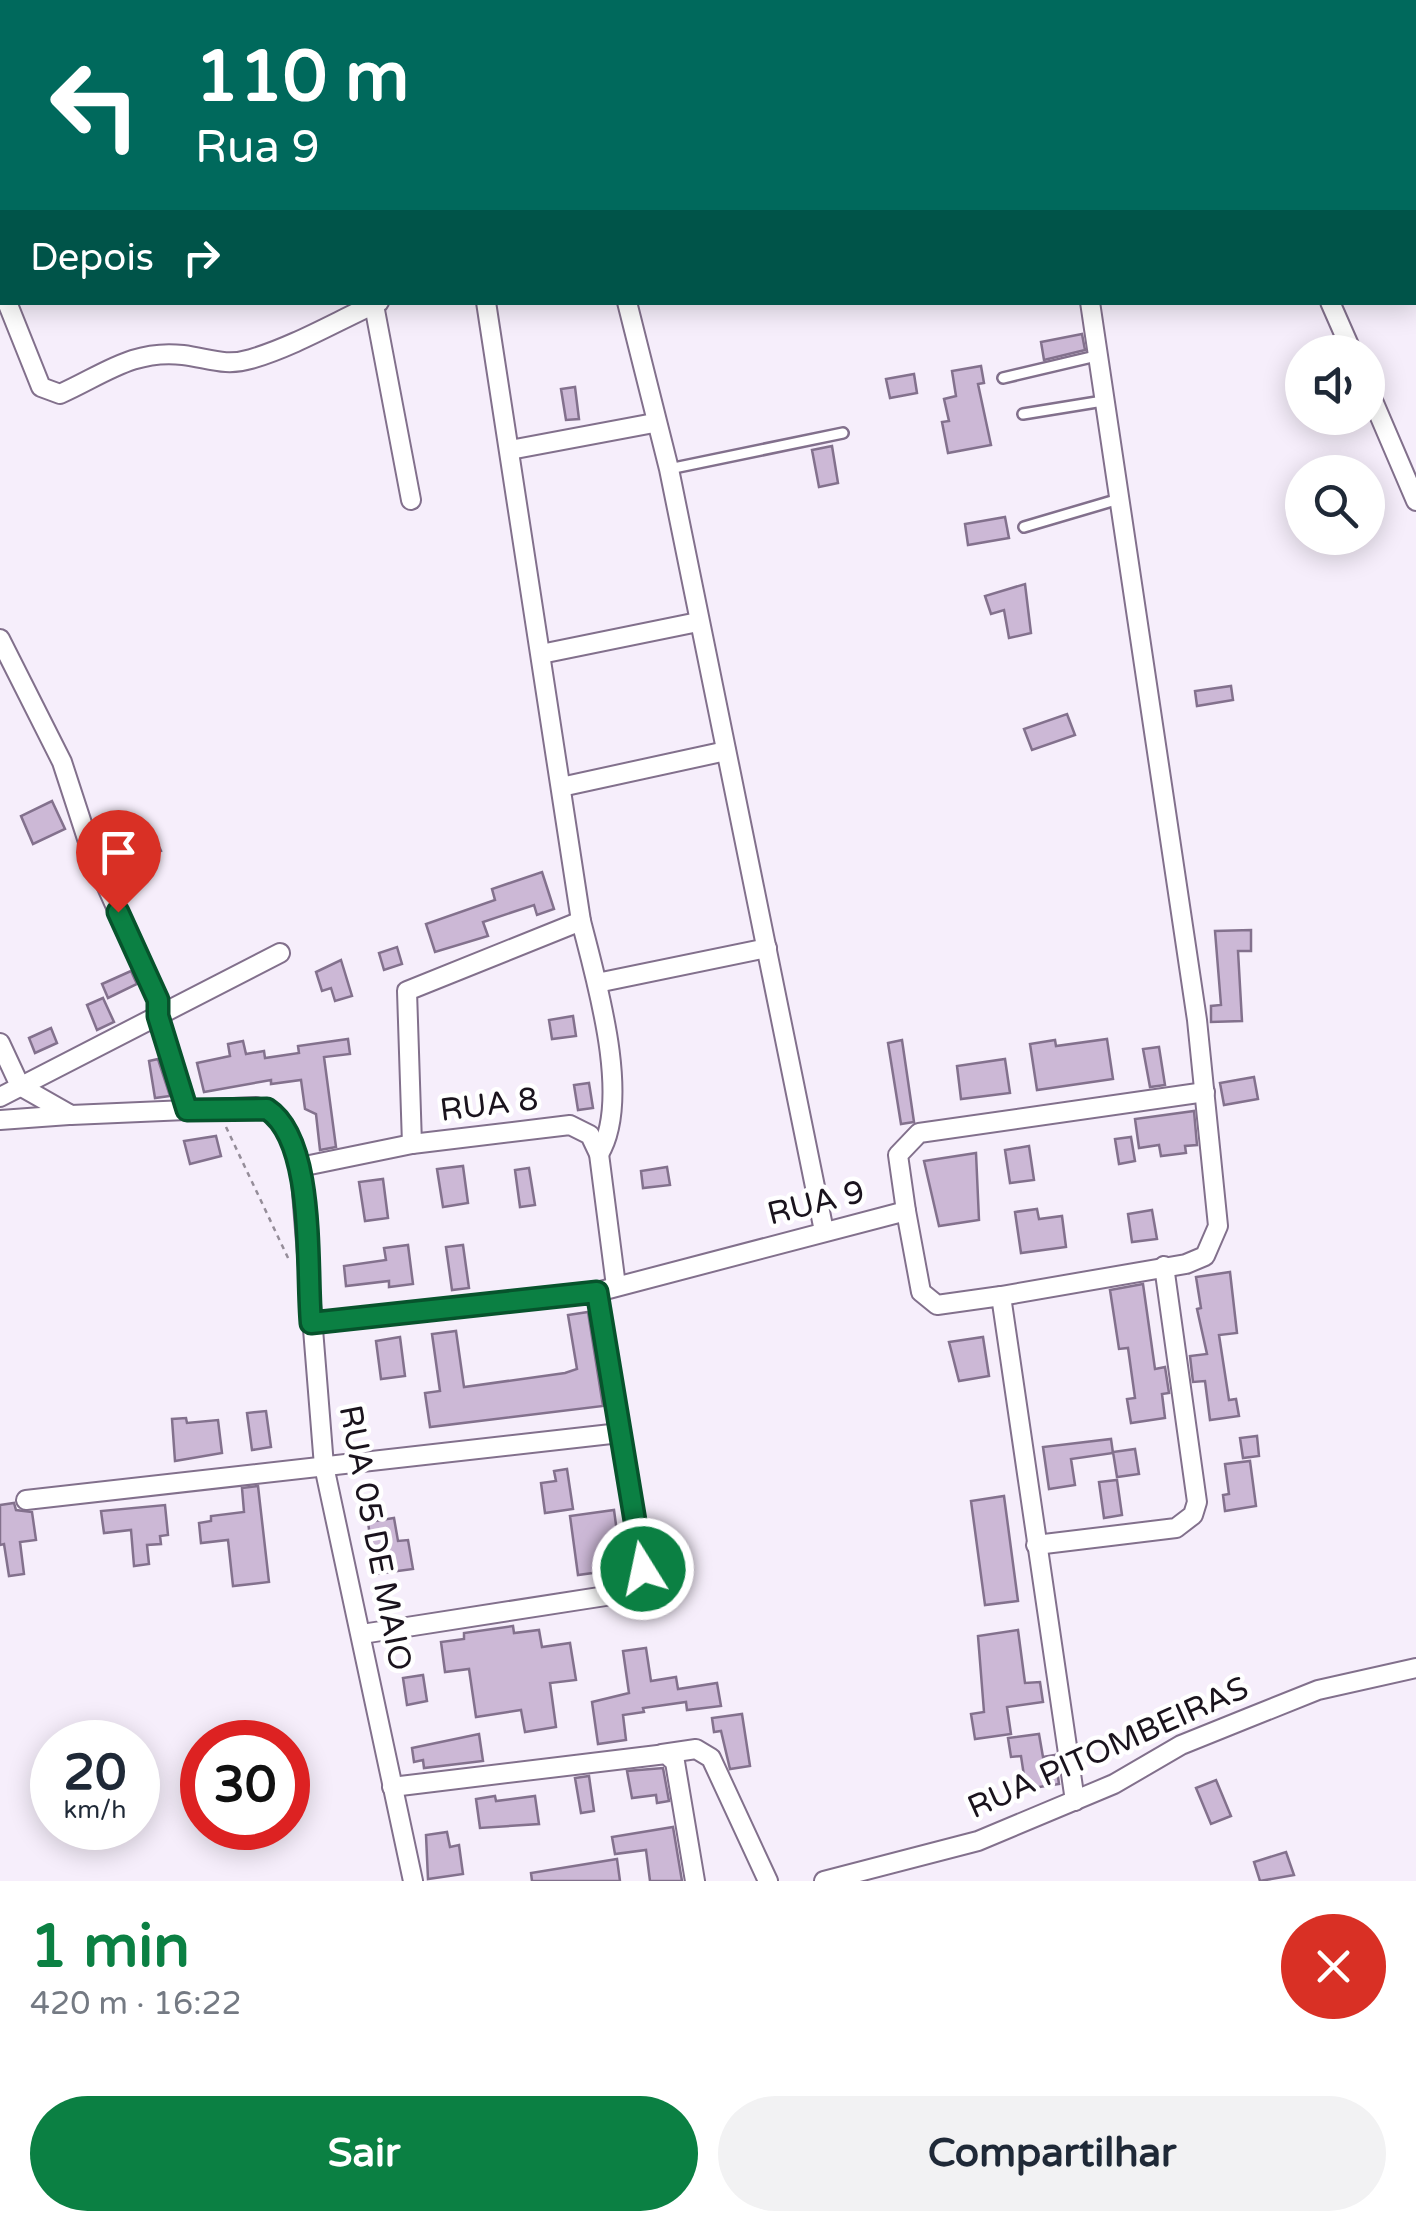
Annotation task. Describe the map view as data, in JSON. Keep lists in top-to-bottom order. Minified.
{"streets":{"street":["RUA 8","RUA 9","RUA 05 DE MAIO","RUA PITOMBEIRAS"]},"crossings":[["RUA 8","RUA 05 DE MAIO"],["RUA 9","RUA 05 DE MAIO"]],"page":{"turn":["110 m","Rua 9"],"then":"Depois","speed":"20 km/h","limit":"30","heading":["1 min","420 m · 16:22"],"buttons":["Sair","Compartilhar"]}}
